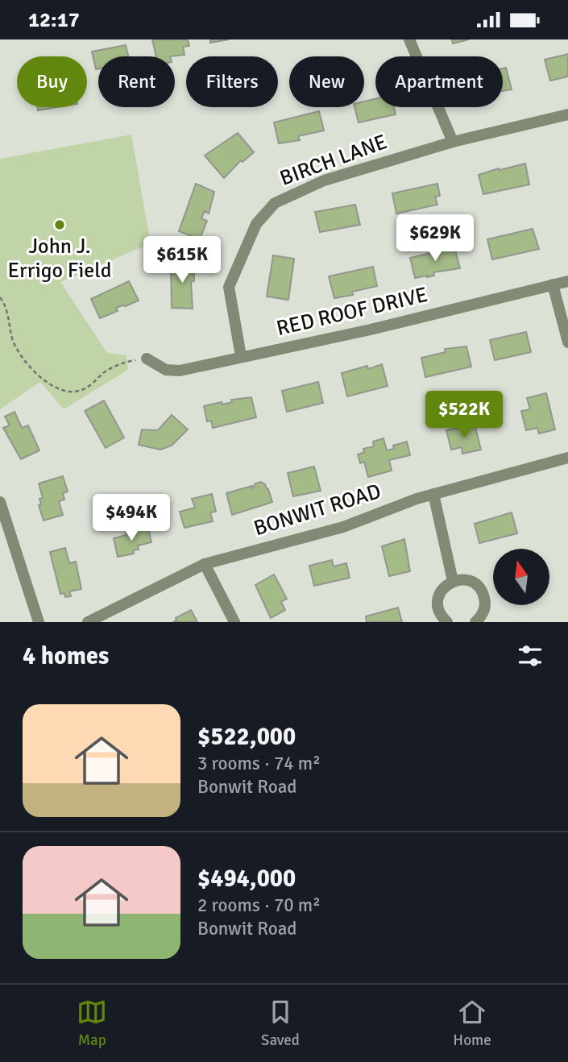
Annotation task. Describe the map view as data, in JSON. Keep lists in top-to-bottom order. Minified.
{"streets":{"street":["BIRCH LANE","RED ROOF DRIVE","BONWIT ROAD"]},"crossings":[["BIRCH LANE","RED ROOF DRIVE"]],"places":["John J. Errigo Field"],"north":"top","page":{"status":"12:17","chip":["Buy","Rent","Filters","New","Apartment"],"price":["$629K","$615K","$522K","$494K"],"heading":"4 homes","list":[{"name":"$522,000","note":"3 rooms · 74 m² · Bonwit Road"},{"name":"$494,000","note":"2 rooms · 70 m² · Bonwit Road"}],"tabs":["Map","Saved","Home"]}}
